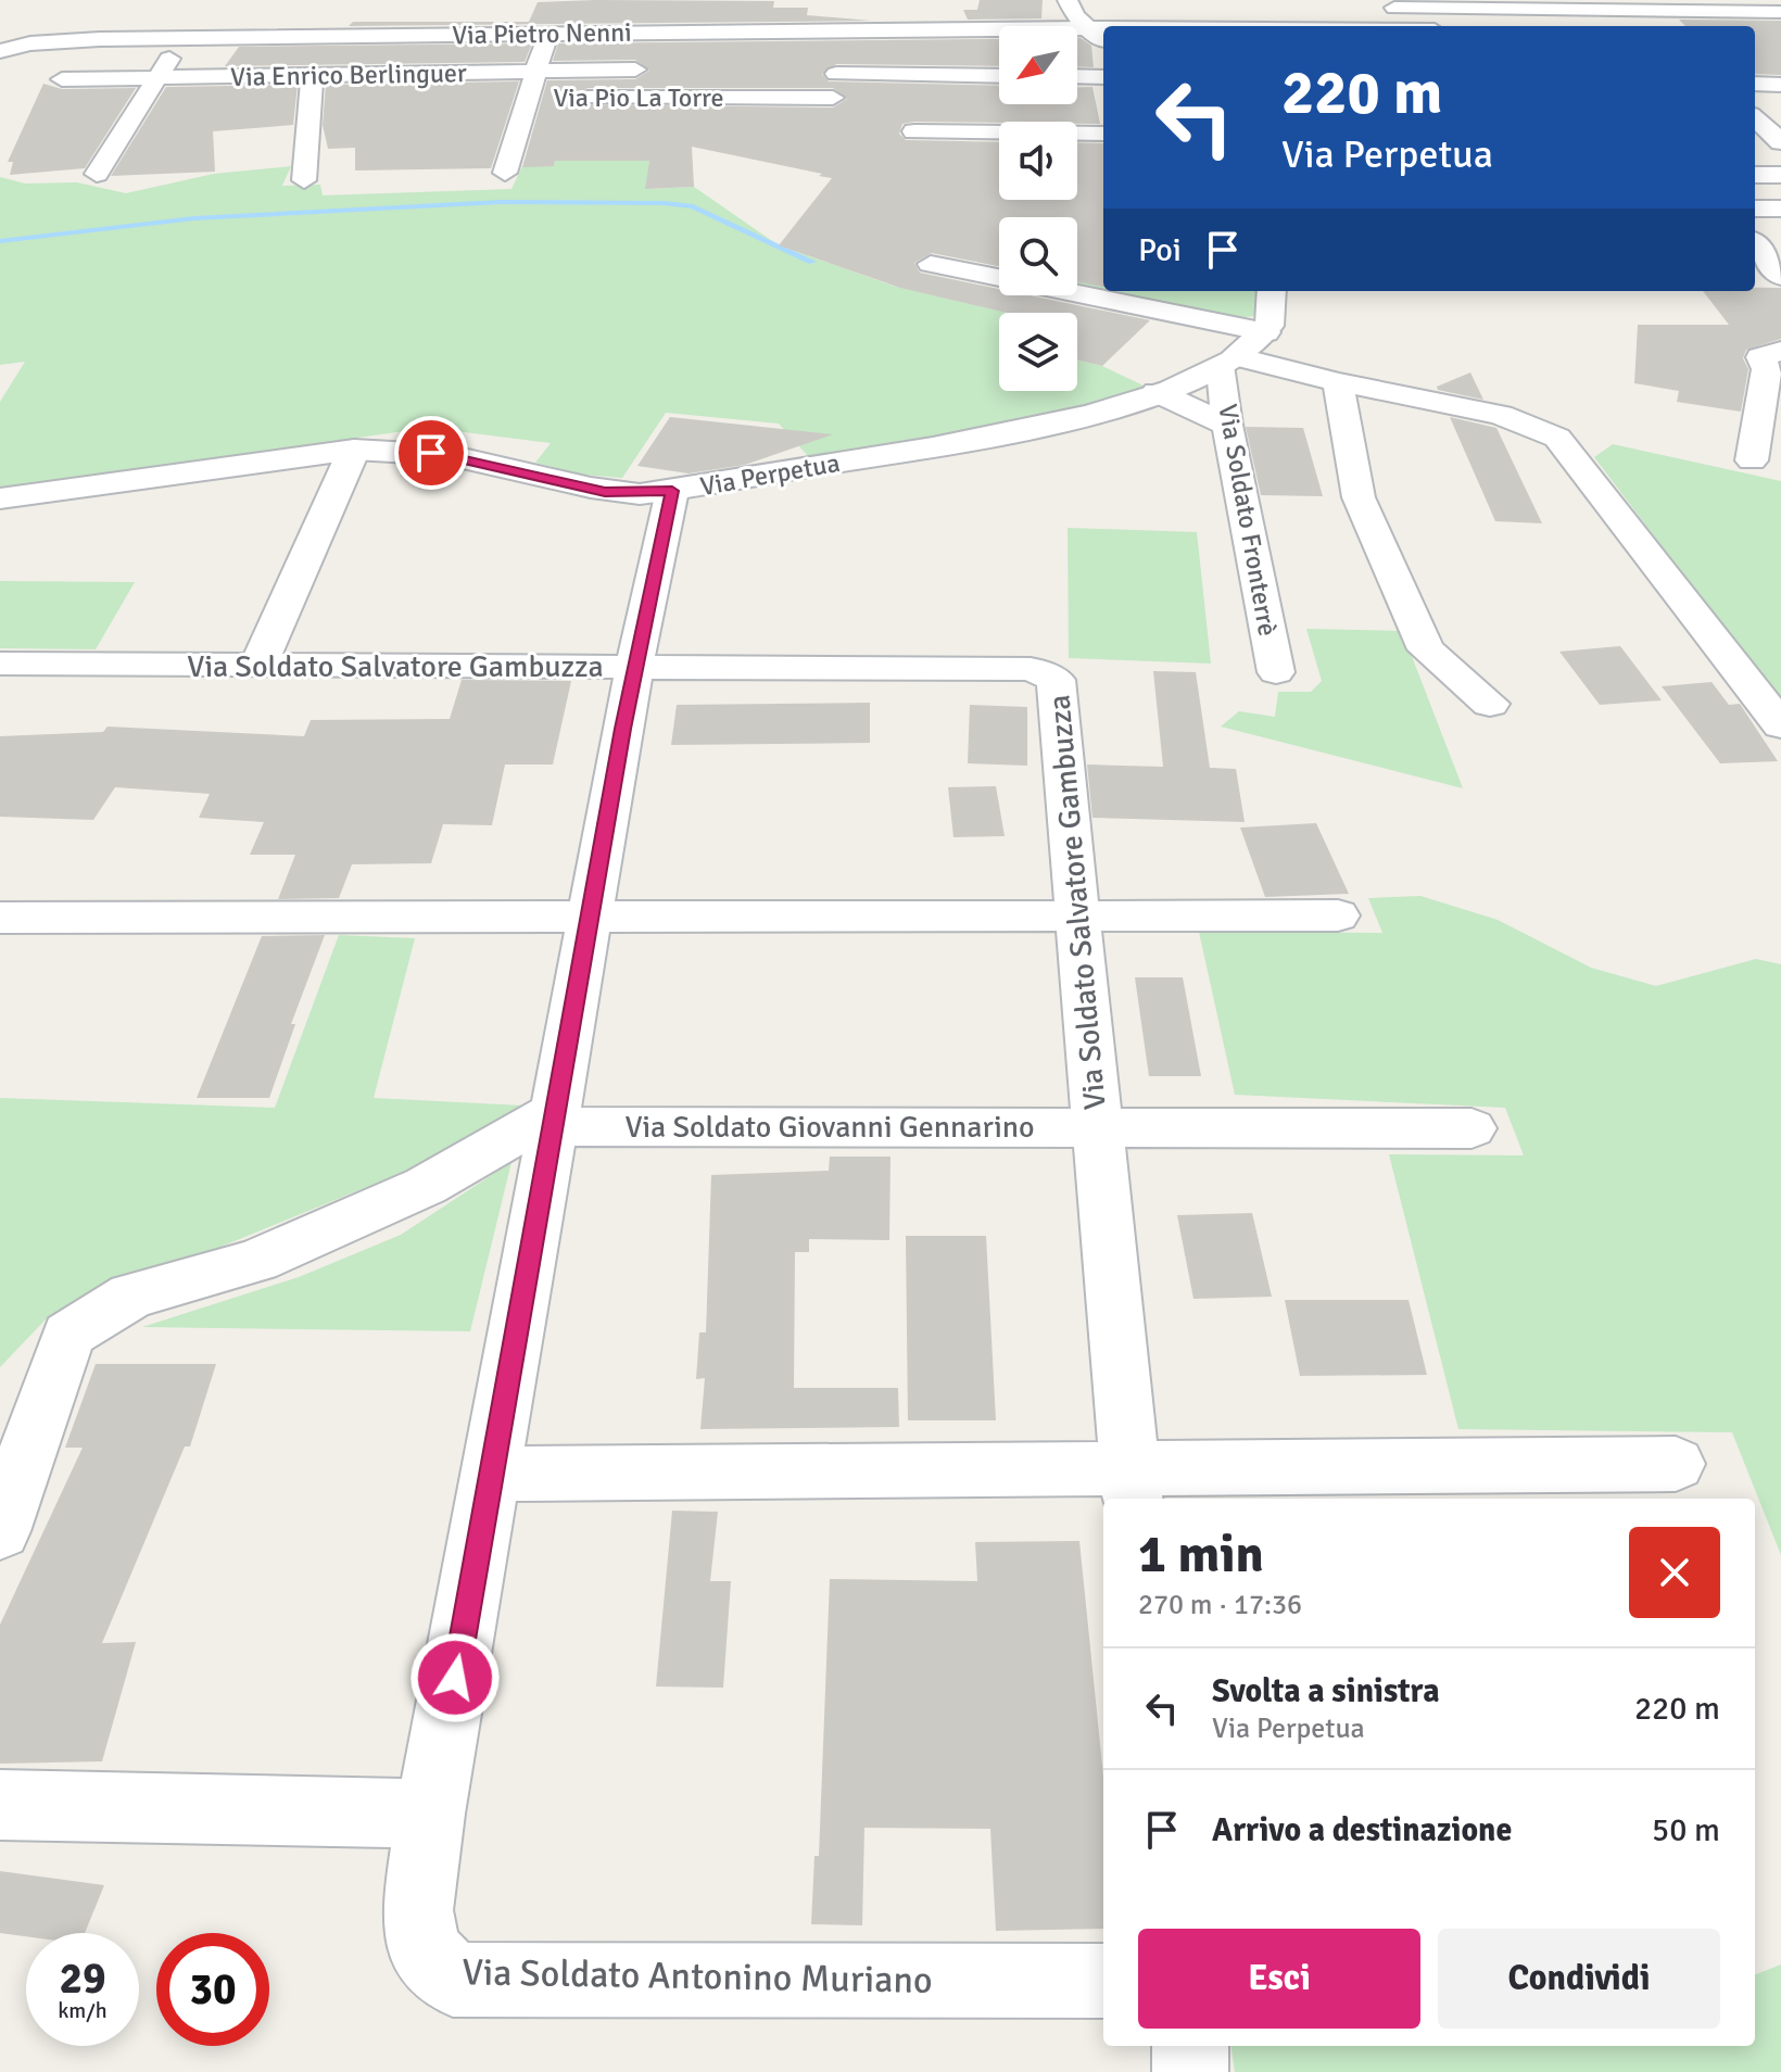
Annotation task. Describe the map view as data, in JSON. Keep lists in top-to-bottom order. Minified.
{"streets":{"street":["Via Pietro Nenni","Via Enrico Berlinguer","Via Pio La Torre","Via Perpetua","Via Soldato Fronterrè","Via Soldato Salvatore Gambuzza","Via Soldato Giovanni Gennarino","Via Soldato Antonino Muriano"]},"crossings":[["Via Perpetua","Via Soldato Fronterrè"],["Via Perpetua","Via Soldato Antonino Muriano"],["Via Soldato Salvatore Gambuzza","Via Soldato Giovanni Gennarino"],["Via Soldato Salvatore Gambuzza","Via Soldato Antonino Muriano"],["Via Soldato Giovanni Gennarino","Via Soldato Antonino Muriano"]],"north":"bottom left","page":{"turn":["220 m","Via Perpetua"],"then":"Poi","heading":["1 min","270 m · 17:36"],"list":[{"name":"Svolta a sinistra","note":"Via Perpetua","value":"220 m"},{"name":"Arrivo a destinazione","value":"50 m"}],"buttons":["Esci","Condividi"],"speed":"29 km/h","limit":"30"}}
